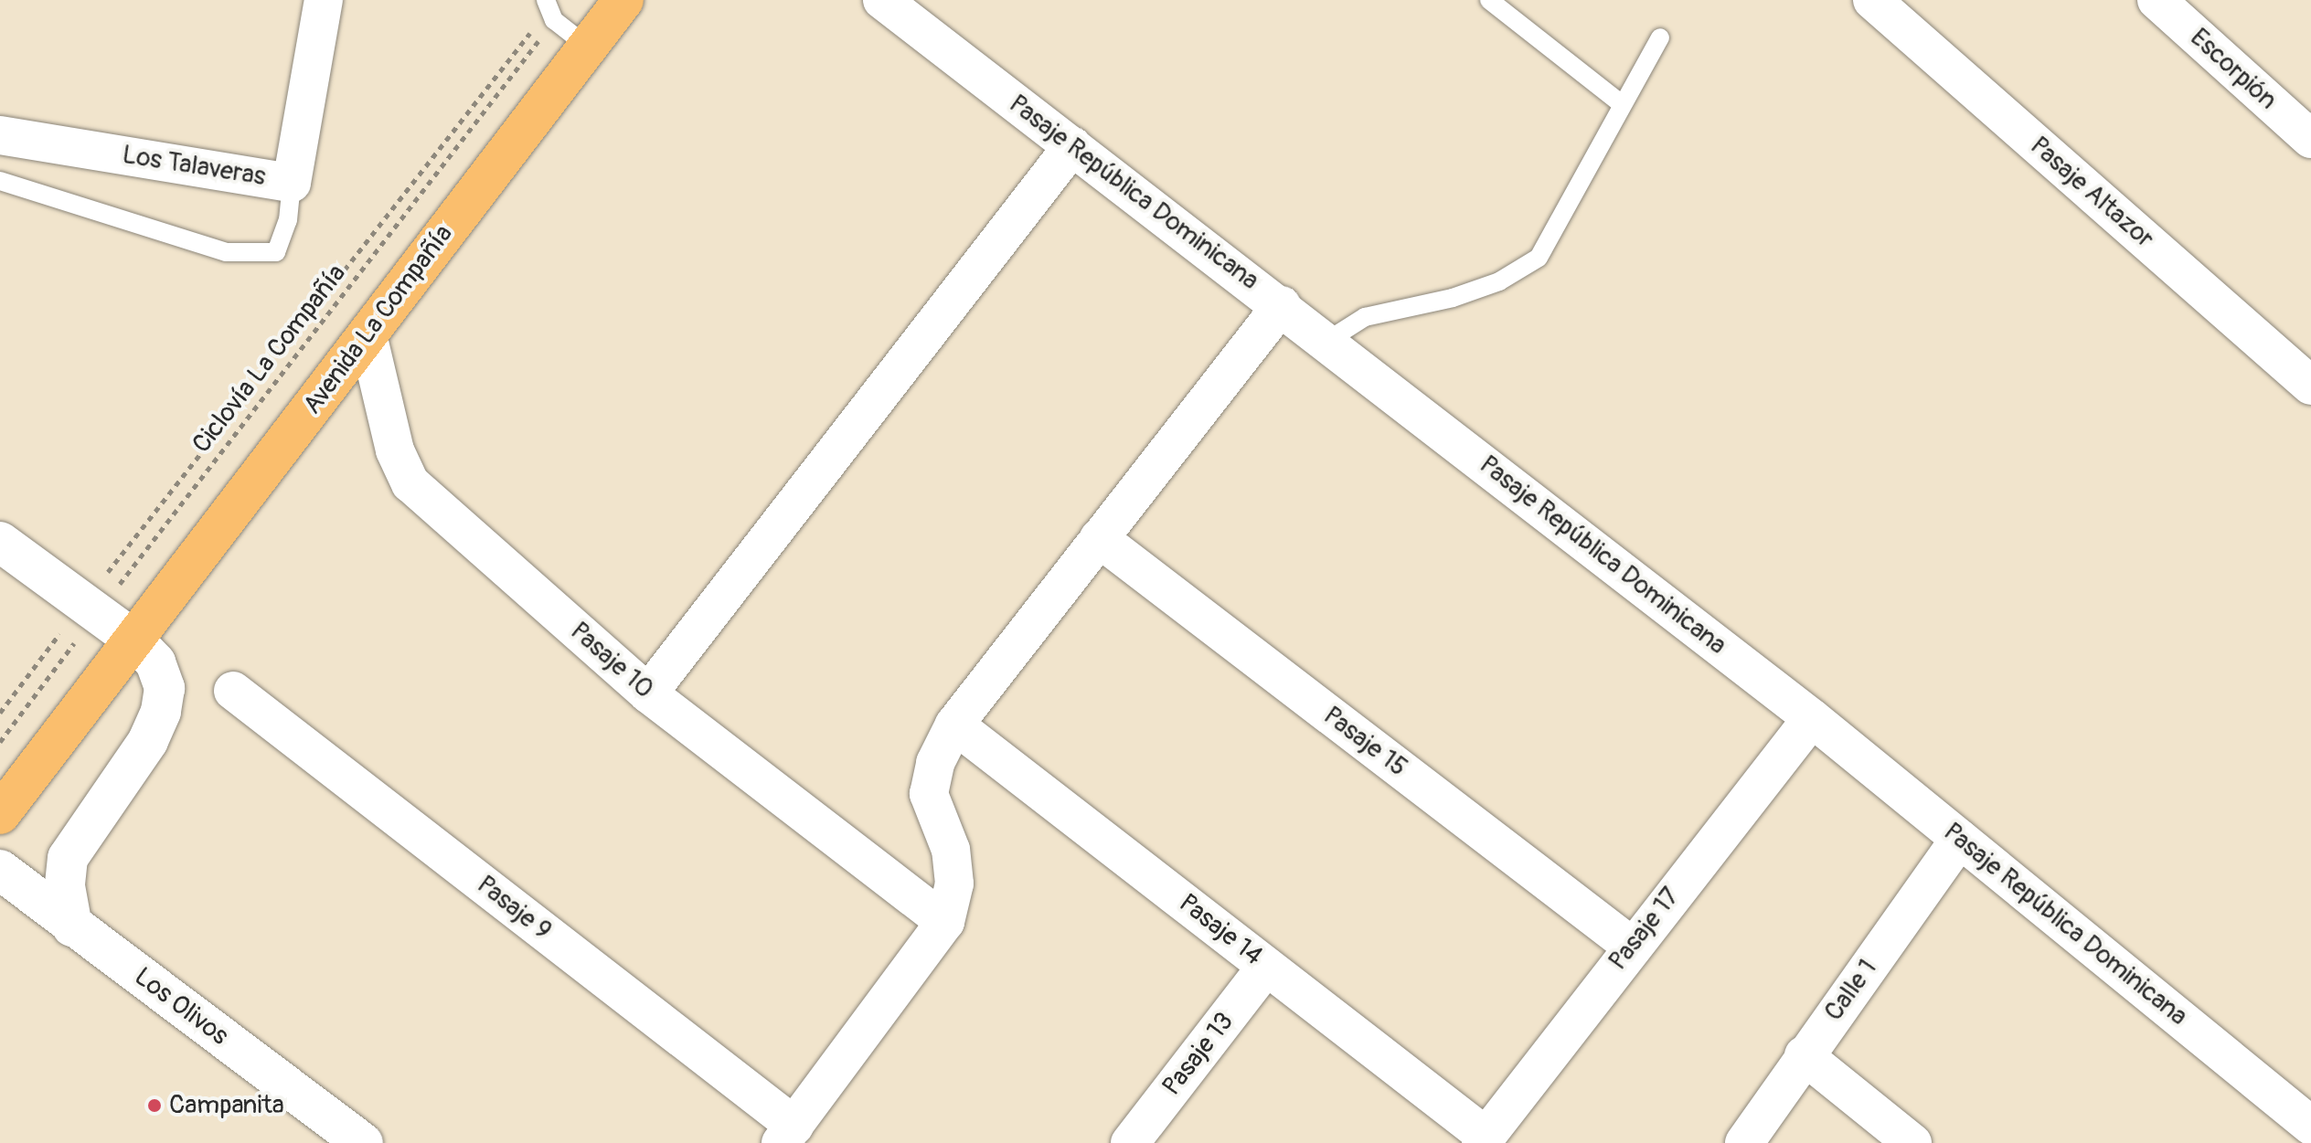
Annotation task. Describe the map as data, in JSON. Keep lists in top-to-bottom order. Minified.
{"streets":{"main road":["Avenida La Compañía"],"street":["Escorpión","Los Talaveras","Pasaje República Dominicana","Pasaje Altazor","Pasaje 10","Pasaje 15","Pasaje 9","Pasaje 17","Pasaje 14","Calle 1","Los Olivos","Pasaje 13"],"path":["Ciclovía La Compañía"]},"crossings":[["Pasaje República Dominicana","Pasaje 17"],["Pasaje República Dominicana","Calle 1"],["Avenida La Compañía","Pasaje 10"],["Pasaje 15","Pasaje 17"],["Pasaje 17","Pasaje 14"],["Pasaje 14","Pasaje 13"]],"places":["Campanita"]}
